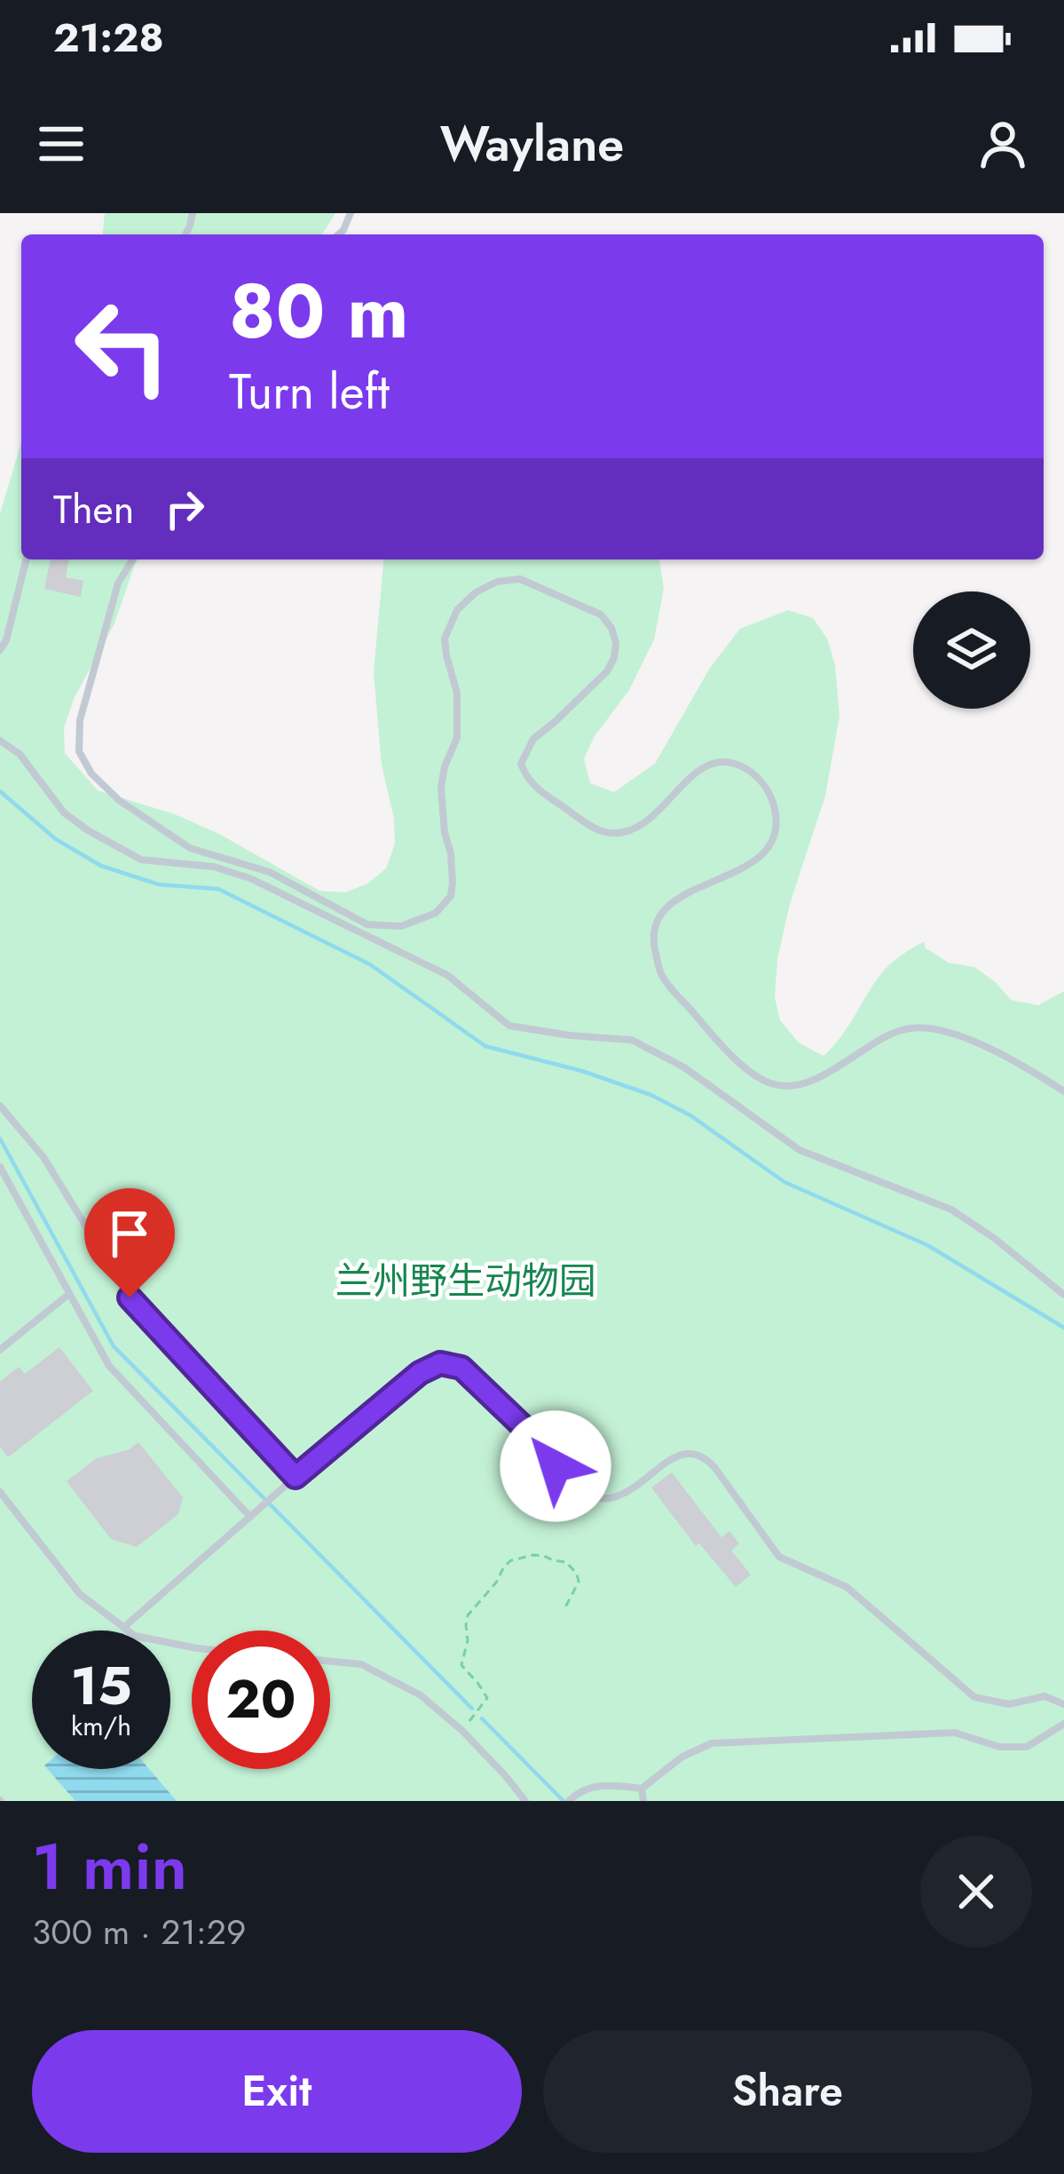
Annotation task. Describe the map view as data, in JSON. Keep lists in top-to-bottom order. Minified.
{"parks":["兰州野生动物园"],"page":{"status":"21:28","header":"Waylane","turn":["80 m","Turn left"],"then":"Then","speed":"15 km/h","limit":"20","heading":["1 min","300 m · 21:29"],"buttons":["Exit","Share"]}}
